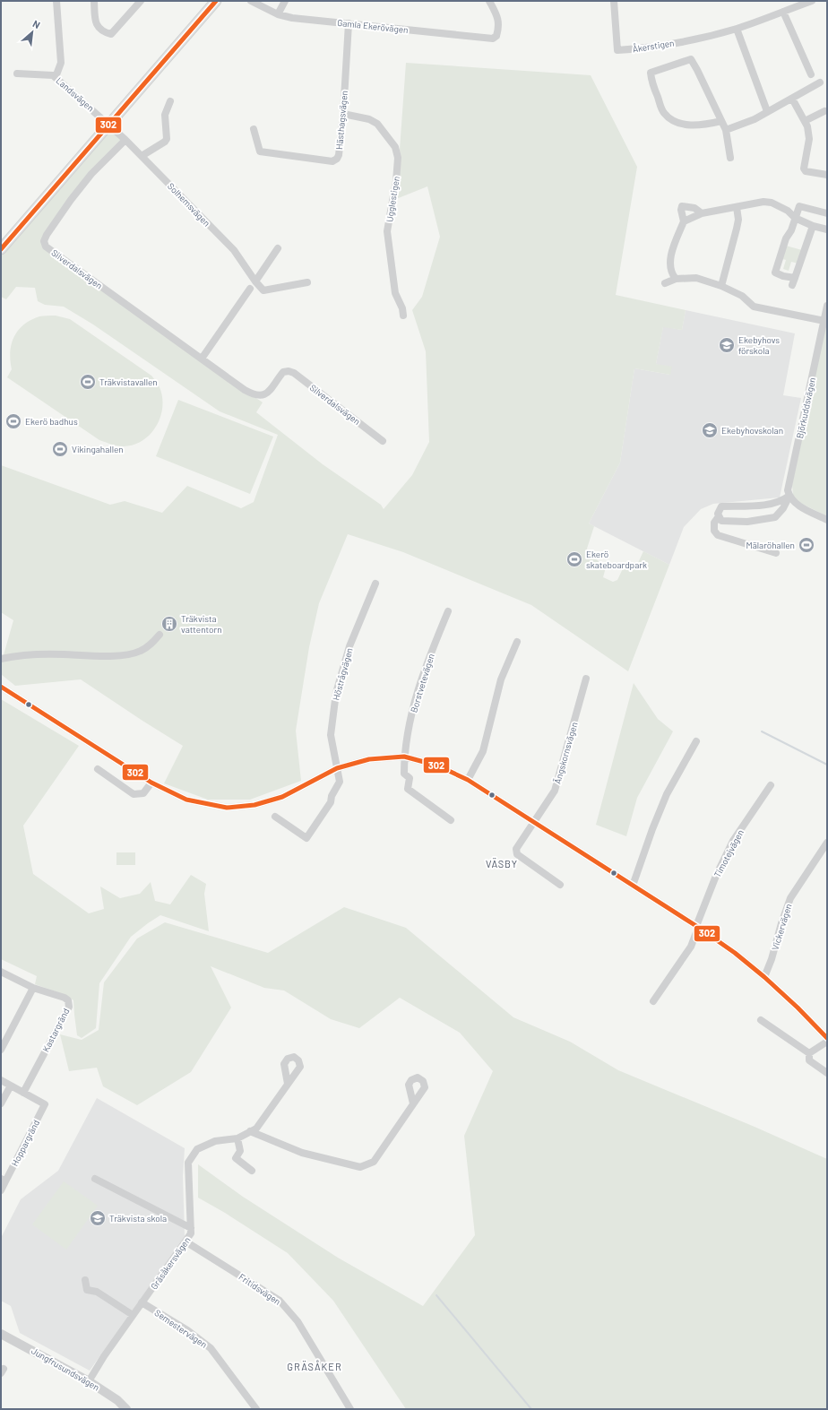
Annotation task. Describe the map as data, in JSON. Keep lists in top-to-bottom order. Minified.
{"streets":{"street":["Gamla Ekerövägen","Åkerstigen","Landsvägen","Hästhagsvägen","Ugglestigen","Solhemsvägen","Silverdalsvägen","Björkuddsvägen","Höstrågvägen","Borstvetevägen","Ängskornsvägen","Timotejvägen","Vickervägen","Kastargränd","Hoppargränd","Gräsåkersvägen","Fritidsvägen","Semestervägen","Jungfrusundsvägen"]},"crossings":[["Gamla Ekerövägen","Hästhagsvägen"],["Landsvägen","Solhemsvägen"],["Hästhagsvägen","Ugglestigen"],["Solhemsvägen","Silverdalsvägen"],["Kastargränd","Hoppargränd"],["Gräsåkersvägen","Fritidsvägen"],["Gräsåkersvägen","Semestervägen"],["Gräsåkersvägen","Jungfrusundsvägen"]],"districts":["VÄSBY","GRÄSÅKER"],"places":{"school or university":["Ekebyhovs förskola","Ekebyhovskolan","Träkvista skola"],"sports":["Träkvistavallen","Ekerö badhus","Vikingahallen","Mälaröhallen","Ekerö skateboardpark"],"building":["Träkvista vattentorn"]},"lines":["transit line 302"],"north":"top right"}
